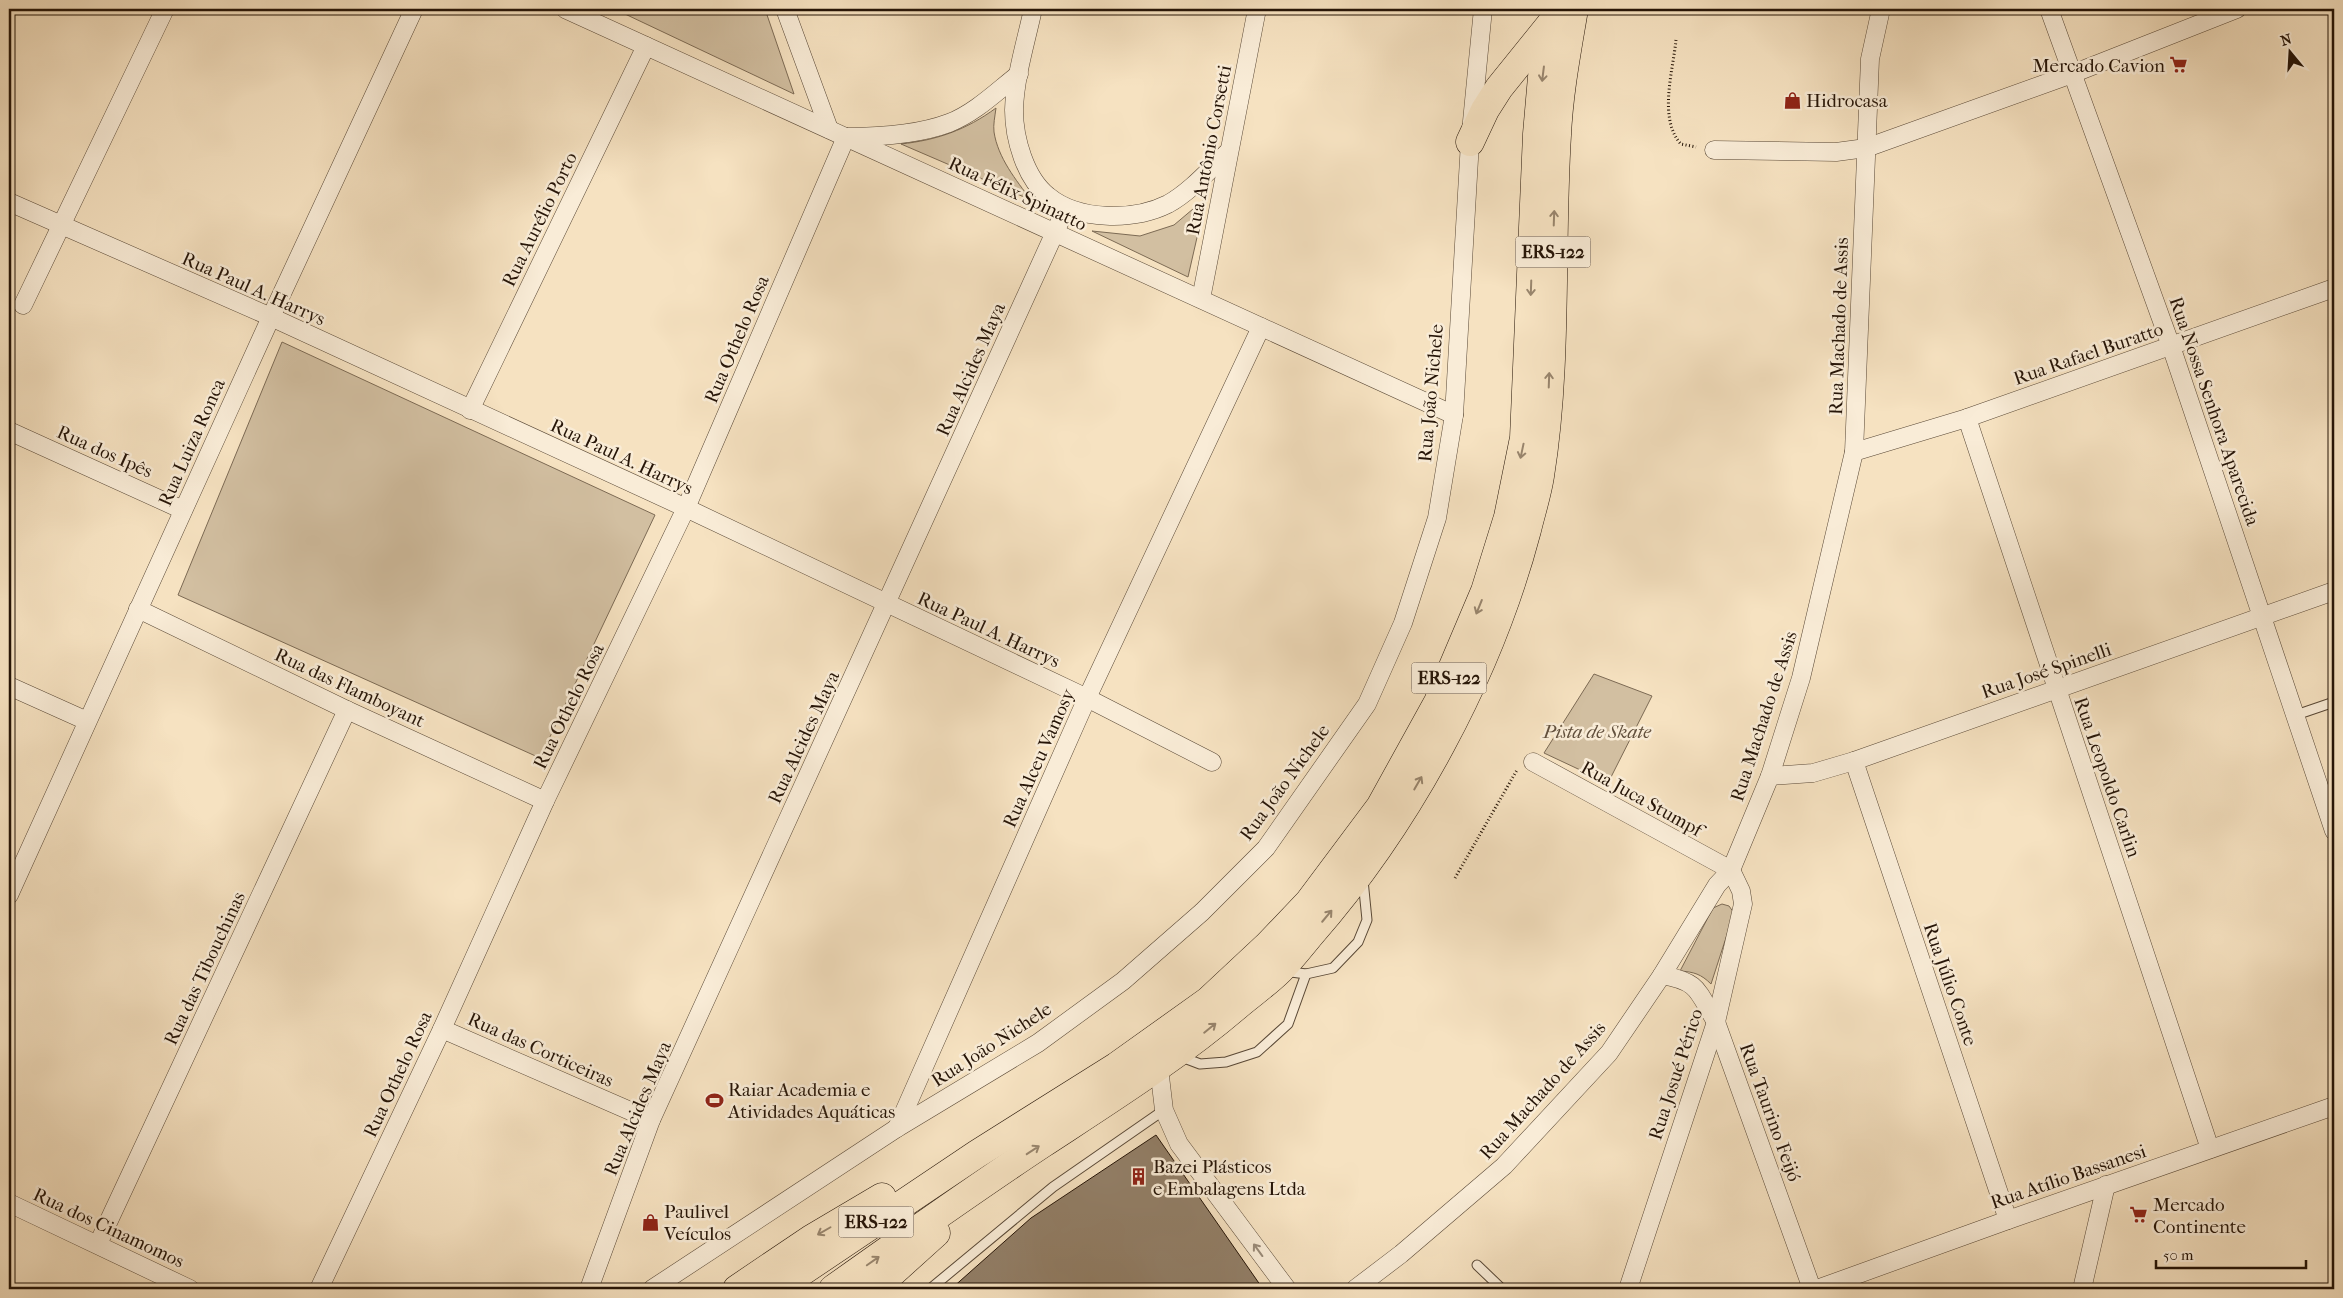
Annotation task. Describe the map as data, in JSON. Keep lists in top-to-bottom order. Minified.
{"streets":{"highway":["ERS-122"],"street":["Rua Antônio Corsetti","Rua Félix Spinatto","Rua Aurélio Porto","Rua Paul A. Harrys","Rua Machado de Assis","Rua Othelo Rosa","Rua Rafael Buratto","Rua Alcides Maya","Rua João Nichele","Rua Nossa Senhora Aparecida","Rua Luiza Ronca","Rua dos Ipês","Rua José Spinelli","Rua das Flamboyant","Rua Alceu Vamosy","Rua Leopoldo Carlin","Rua Juca Stumpf","Rua das Tibouchinas","Rua Júlio Conte","Rua das Corticeiras","Rua Josué Périco","Rua Taurino Feijó","Rua Atílio Bassanesi","Rua dos Cinamomos"]},"crossings":[["Rua Antônio Corsetti","Rua Félix Spinatto"],["Rua Félix Spinatto","Rua Aurélio Porto"],["Rua Félix Spinatto","Rua Othelo Rosa"],["Rua Félix Spinatto","Rua Alcides Maya"],["Rua Félix Spinatto","Rua João Nichele"],["Rua Félix Spinatto","Rua Alceu Vamosy"],["Rua Aurélio Porto","Rua Paul A. Harrys"],["Rua Paul A. Harrys","Rua Othelo Rosa"],["Rua Paul A. Harrys","Rua Alcides Maya"],["Rua Paul A. Harrys","Rua Luiza Ronca"],["Rua Paul A. Harrys","Rua Alceu Vamosy"],["Rua Machado de Assis","Rua Rafael Buratto"],["Rua Machado de Assis","Rua José Spinelli"],["Rua Machado de Assis","Rua Juca Stumpf"],["Rua Machado de Assis","Rua Josué Périco"],["Rua Machado de Assis","Rua Taurino Feijó"],["Rua Othelo Rosa","Rua das Flamboyant"],["Rua Othelo Rosa","Rua das Corticeiras"],["Rua Rafael Buratto","Rua Nossa Senhora Aparecida"],["Rua Rafael Buratto","Rua Leopoldo Carlin"],["Rua Alcides Maya","Rua das Corticeiras"],["Rua João Nichele","Rua Alceu Vamosy"],["Rua Nossa Senhora Aparecida","Rua José Spinelli"],["Rua Luiza Ronca","Rua dos Ipês"],["Rua Luiza Ronca","Rua das Flamboyant"],["Rua José Spinelli","Rua Leopoldo Carlin"],["Rua José Spinelli","Rua Júlio Conte"],["Rua das Flamboyant","Rua das Tibouchinas"],["Rua Leopoldo Carlin","Rua Atílio Bassanesi"],["Rua Juca Stumpf","Rua Josué Périco"],["Rua das Tibouchinas","Rua dos Cinamomos"],["Rua Júlio Conte","Rua Atílio Bassanesi"],["Rua Josué Périco","Rua Taurino Feijó"]],"parks":["Pista de Skate"],"places":{"supermarket":["Mercado Cavion","Mercado Continente"],"shop":["Hidrocasa","Paulivel Veículos"],"sports":["Raiar Academia e Atividades Aquáticas"],"building":["Bazei Plásticos e Embalagens Ltda"]},"scale_bar":"50 m","north":"top"}
